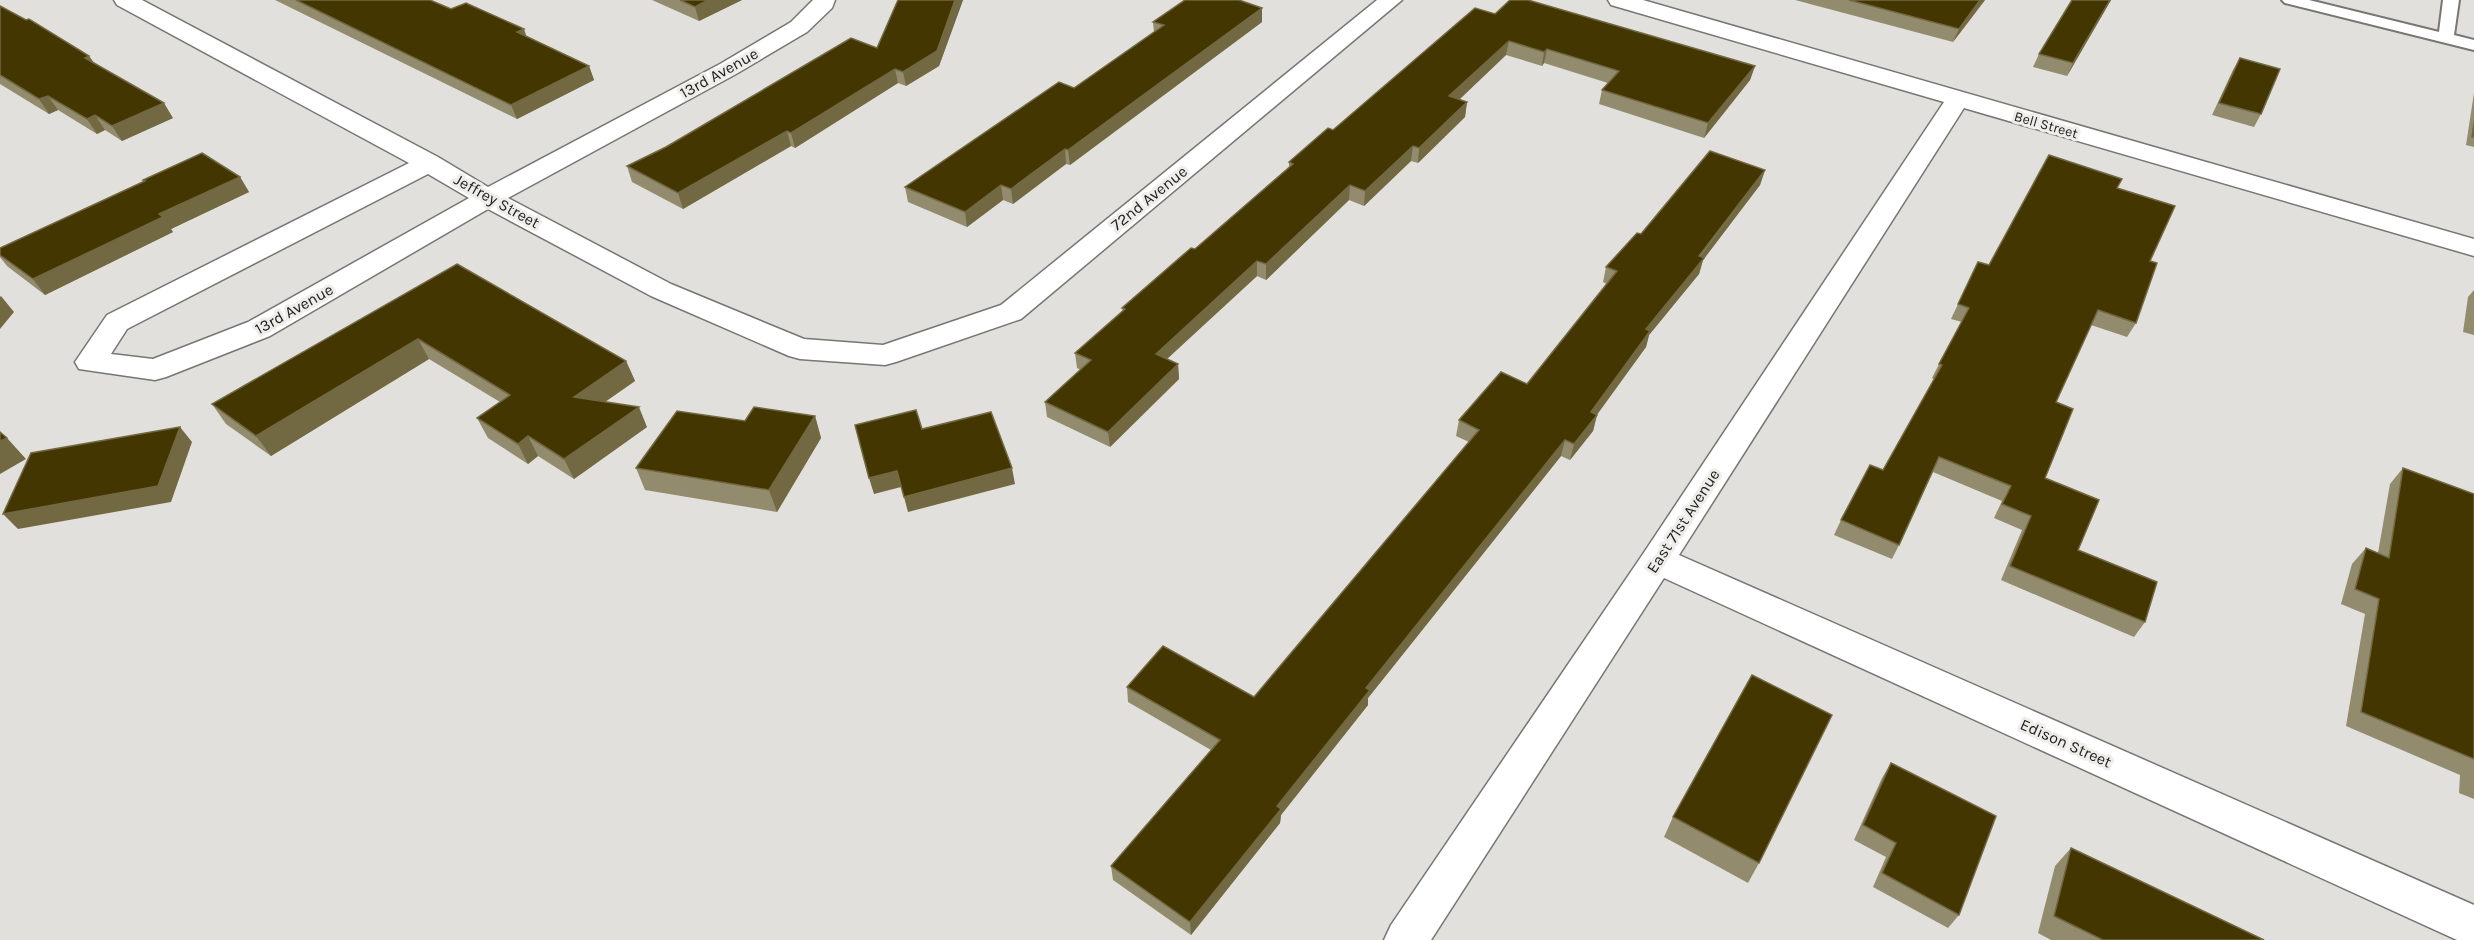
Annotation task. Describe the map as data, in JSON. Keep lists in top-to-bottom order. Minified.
{"streets":{"street":["13rd Avenue","Bell Street","72nd Avenue","Jeffrey Street","East 71st Avenue","Edison Street"]},"crossings":[["13rd Avenue","Jeffrey Street"],["Bell Street","East 71st Avenue"],["72nd Avenue","Jeffrey Street"],["East 71st Avenue","Edison Street"]]}
